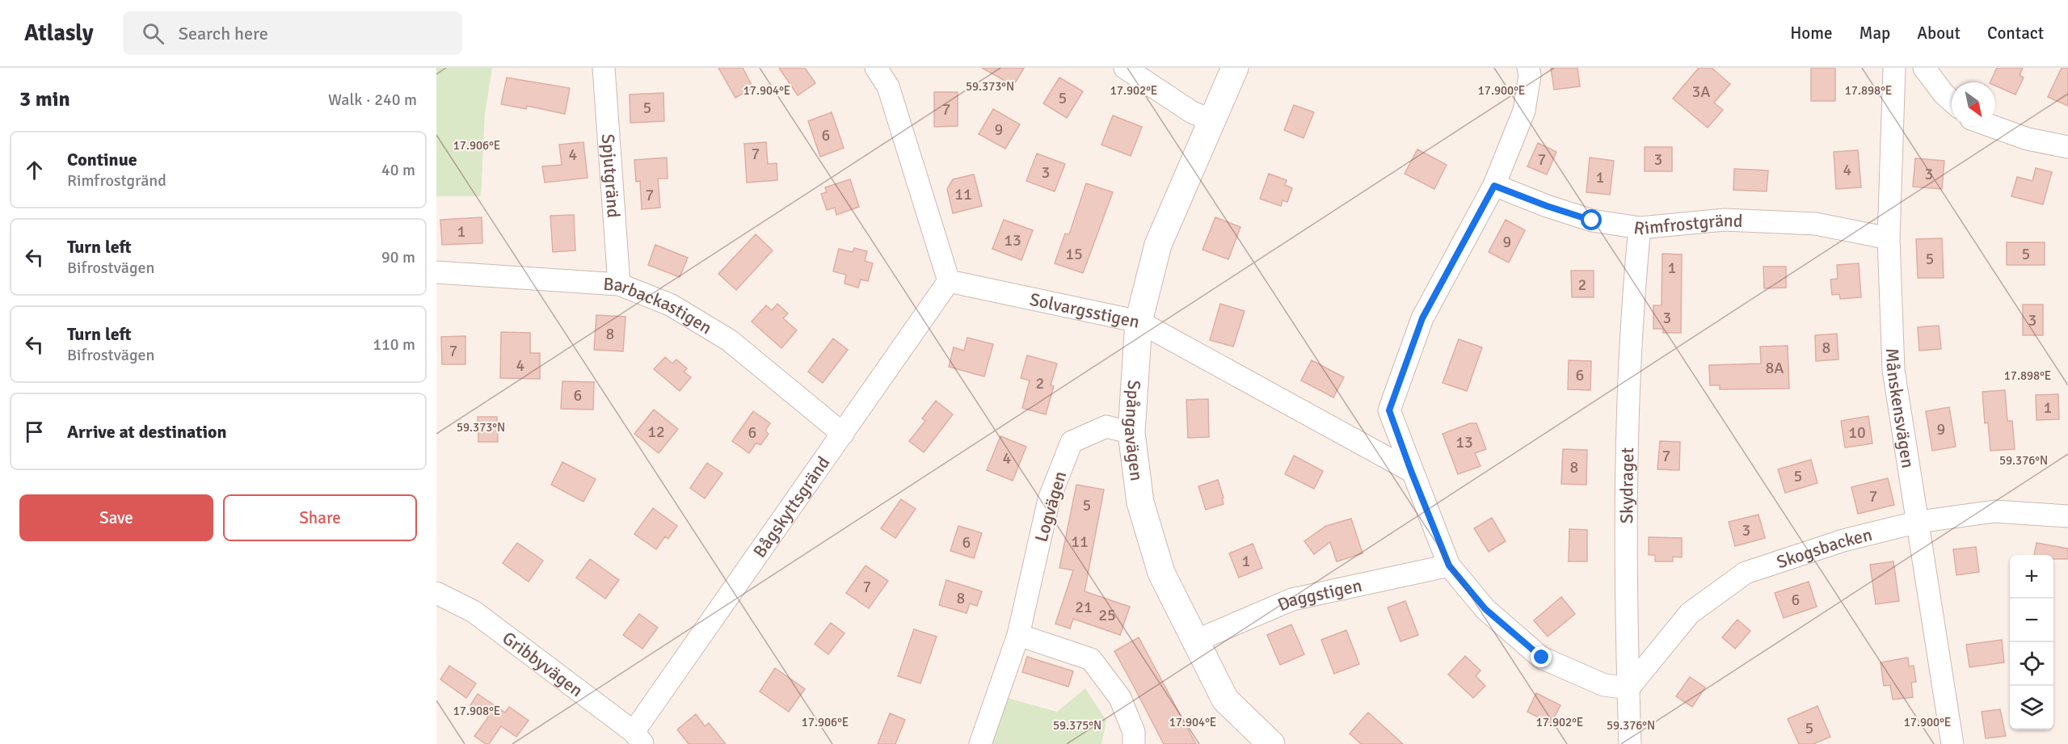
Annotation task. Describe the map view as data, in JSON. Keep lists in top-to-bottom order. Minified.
{"streets":{"street":["Spjutgränd","Rimfrostgränd","Barbackastigen","Solvargsstigen","Månskensvägen","Spångavägen","Skydraget","Bågskyttsgränd","Logvägen","Skogsbacken","Daggstigen","Gribbyvägen"]},"crossings":[["Spjutgränd","Barbackastigen"],["Rimfrostgränd","Månskensvägen"],["Rimfrostgränd","Skydraget"],["Barbackastigen","Bågskyttsgränd"],["Solvargsstigen","Spångavägen"],["Solvargsstigen","Bågskyttsgränd"],["Månskensvägen","Skogsbacken"],["Spångavägen","Logvägen"],["Spångavägen","Daggstigen"],["Skydraget","Skogsbacken"],["Bågskyttsgränd","Gribbyvägen"]],"house_numbers":["3A","5","5","7","9","6","7","4","7","3","4","3","3","1","11","7","1","13","9","15","5","5","1","2","3","3","8","8","7","4","8A","6","2","6","1","9","12","6","10","13","7","4","8","5","7","5","3","11","6","1","7","8","6","21","25","5"],"north":"bottom right","page":{"header":"Atlasly","search":"Search here","nav":["Home","Map","About","Contact"],"heading":["3 min","Walk · 240 m"],"list":[["Continue","Rimfrostgränd","40 m"],["Turn left","Bifrostvägen","90 m"],["Turn left","Bifrostvägen","110 m"],"Arrive at destination"],"buttons":["Save","Share"],"map_buttons":["+","−"]},"coordinates":["59.373°N","17.904°E","17.902°E","17.900°E","17.898°E","17.906°E","59.376°N","17.908°E","59.375°N"]}
